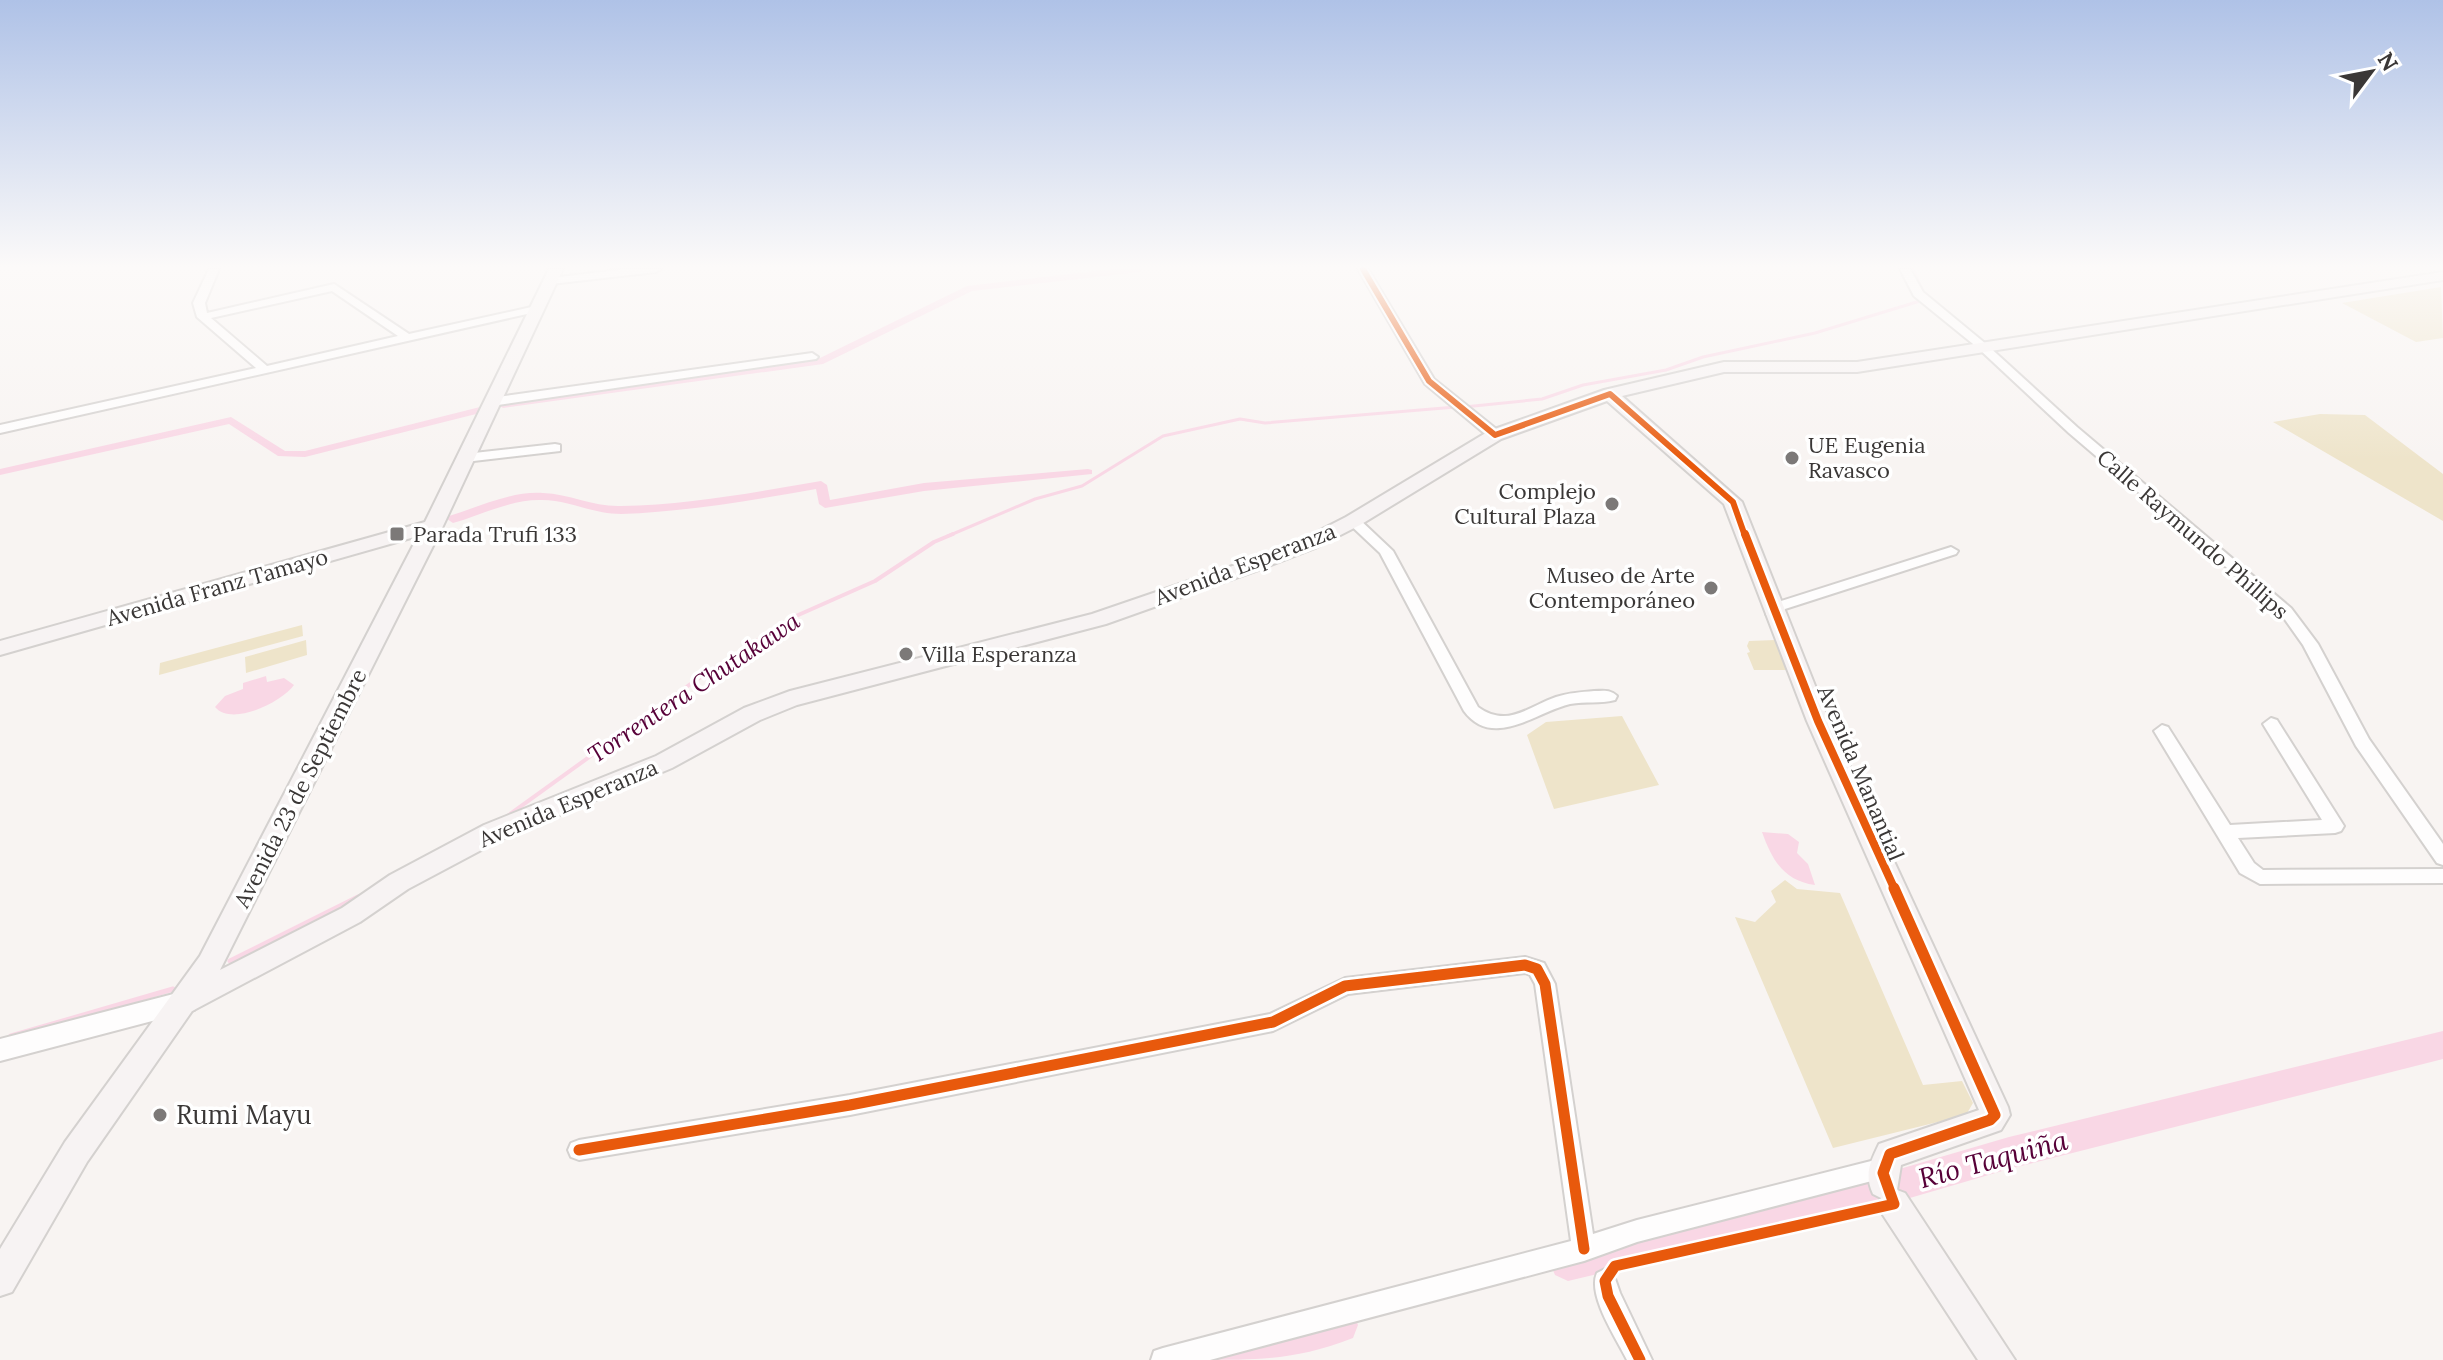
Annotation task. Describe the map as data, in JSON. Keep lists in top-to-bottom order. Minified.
{"streets":{"main road":["Avenida Esperanza","Avenida Franz Tamayo","Avenida Manantial","Avenida 23 de Septiembre"],"street":["Calle Raymundo Phillips"]},"crossings":[["Calle Raymundo Phillips","Avenida Esperanza"],["Avenida Esperanza","Avenida Manantial"],["Avenida Esperanza","Avenida 23 de Septiembre"],["Avenida Franz Tamayo","Avenida 23 de Septiembre"]],"water":["Torrentera Chutakawa","Río Taquiña"],"places":{"other":["UE Eugenia Ravasco","Complejo Cultural Plaza","Museo de Arte Contemporáneo","Villa Esperanza","Rumi Mayu"],"transit":["Parada Trufi 133"]},"north":"top right"}
